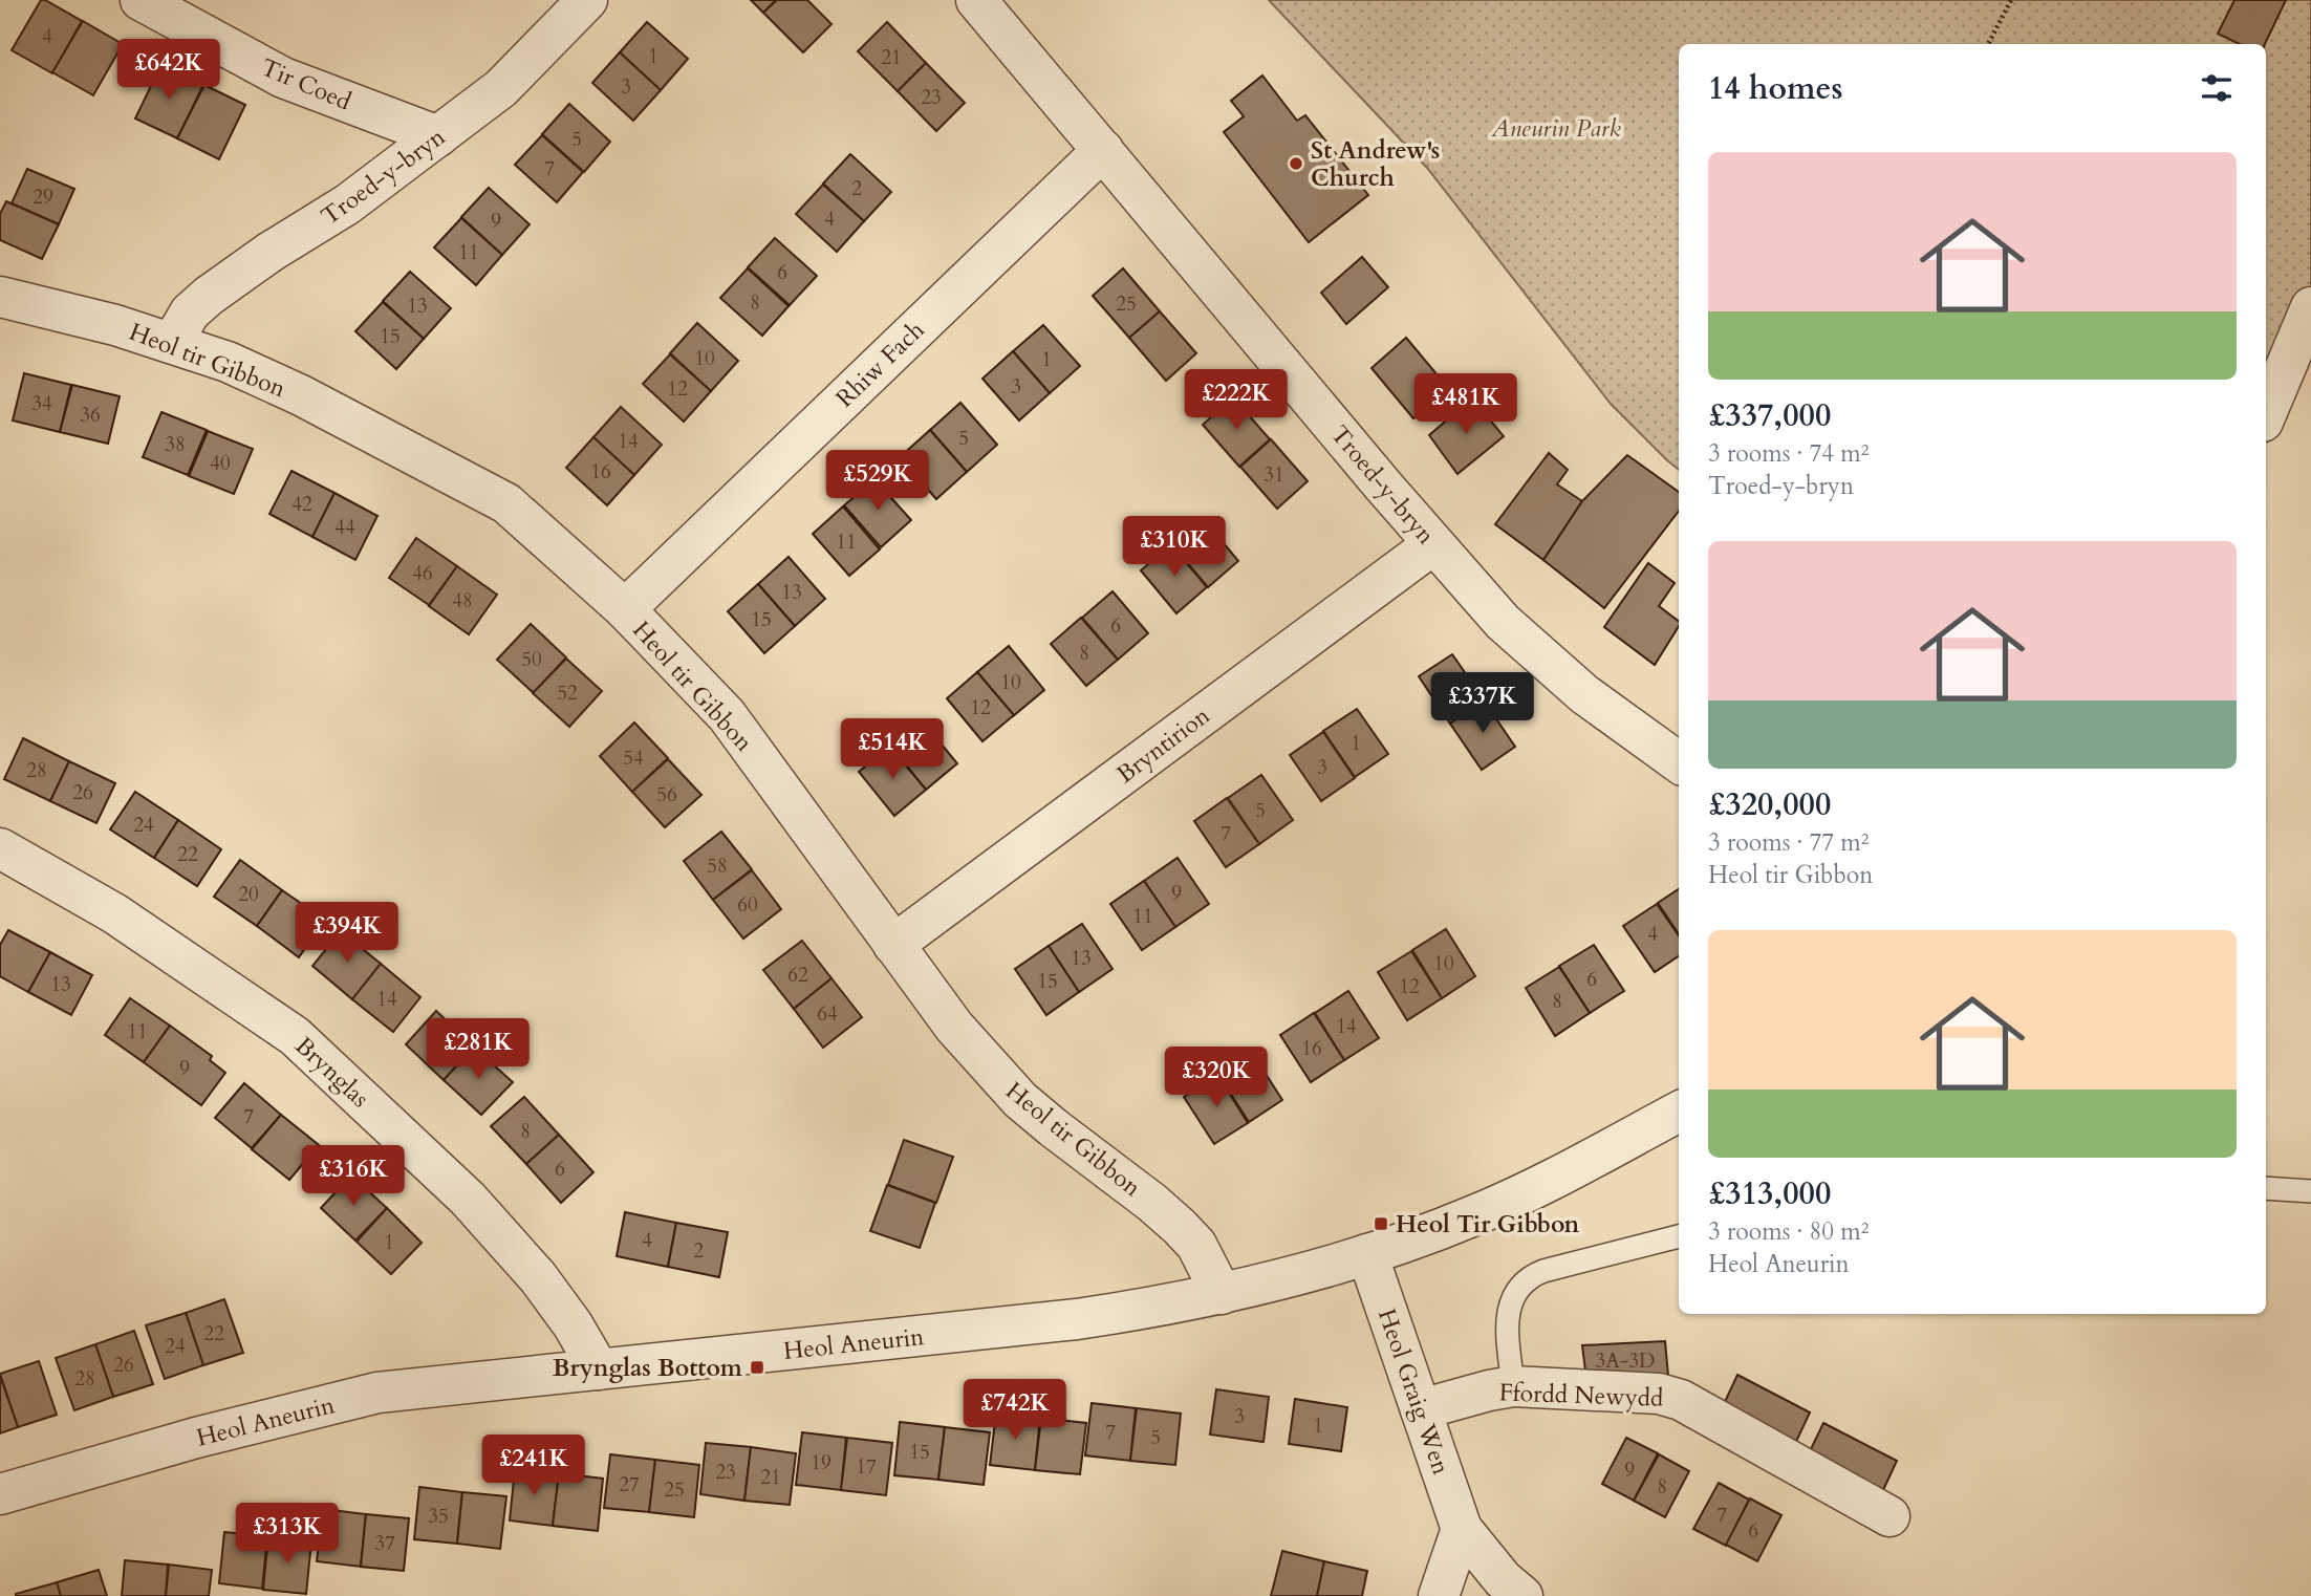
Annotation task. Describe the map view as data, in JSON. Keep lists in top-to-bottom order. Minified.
{"streets":{"street":["Tir Coed","Troed-y-bryn","Heol tir Gibbon","Rhiw Fach","Bryntirion","Brynglas","Heol Aneurin","Heol Graig Wen","Ffordd Newydd"]},"crossings":[["Tir Coed","Troed-y-bryn"],["Troed-y-bryn","Heol tir Gibbon"],["Troed-y-bryn","Rhiw Fach"],["Troed-y-bryn","Bryntirion"],["Heol tir Gibbon","Rhiw Fach"],["Heol tir Gibbon","Bryntirion"],["Heol tir Gibbon","Heol Aneurin"],["Brynglas","Heol Aneurin"],["Heol Aneurin","Heol Graig Wen"],["Heol Graig Wen","Ffordd Newydd"]],"parks":["Aneurin Park"],"places":{"other":["St Andrew's Church"],"transit":["Heol Tir Gibbon","Brynglas Bottom"]},"house_numbers":["4","1","21","3","23","5","7","2","29","4","9","11","6","8","25","13","15","10","1","3","12","34","36","5","14","38","40","16","31","42","44","11","46","13","48","15","6","8","50","10","52","12","1","54","3","28","26","56","5","24","7","22","58","9","20","60","11","4","13","10","62","6","15","13","12","14","8","64","14","11","16","9","7","8","6","4","1","2","22","24","3A-3D","26","28","3","1","7","5","15","19","17","9","23","21","27","8","25","7","35","6","37"],"page":{"price":["£642K","£222K","£481K","£529K","£310K","£337K","£514K","£394K","£281K","£320K","£316K","£742K","£241K","£313K"],"heading":"14 homes","list":[{"name":"£337,000","note":"3 rooms · 74 m² · Troed-y-bryn"},{"name":"£320,000","note":"3 rooms · 77 m² · Heol tir Gibbon"},{"name":"£313,000","note":"3 rooms · 80 m² · Heol Aneurin"}]}}
